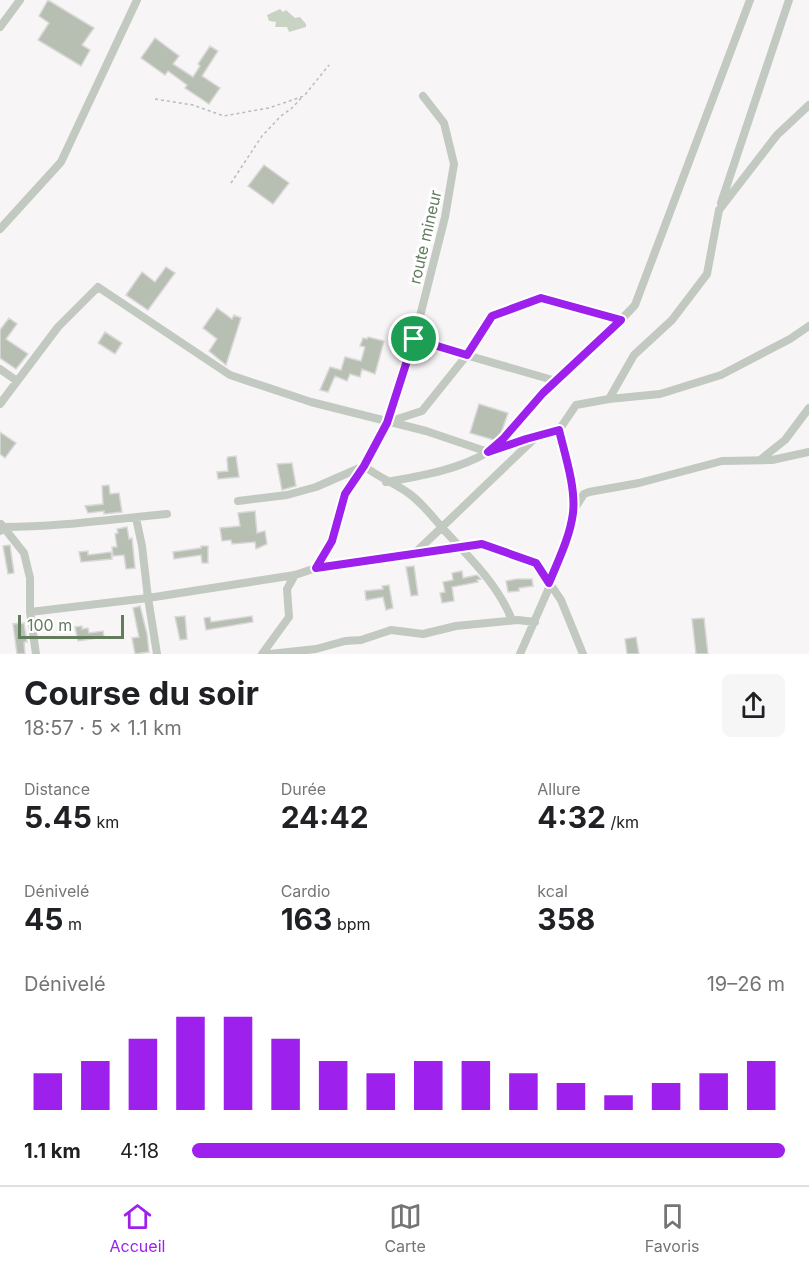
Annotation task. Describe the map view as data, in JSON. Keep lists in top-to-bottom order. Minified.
{"streets":{"street":["route mineur"]},"scale_bar":"100 m","page":{"scale":"100 m","heading":["Course du soir","18:57 · 5 × 1.1 km"],"stats":[["Distance","5.45 km"],["Durée","24:42"],["Allure","4:32 /km"],["Dénivelé","45 m"],["Cardio","163 bpm"],["kcal","358"]],"chart":["Dénivelé","19–26 m"],"list":[{"name":"1.1 km","note":"4:18"}],"tabs":["Accueil","Carte","Favoris"]}}
